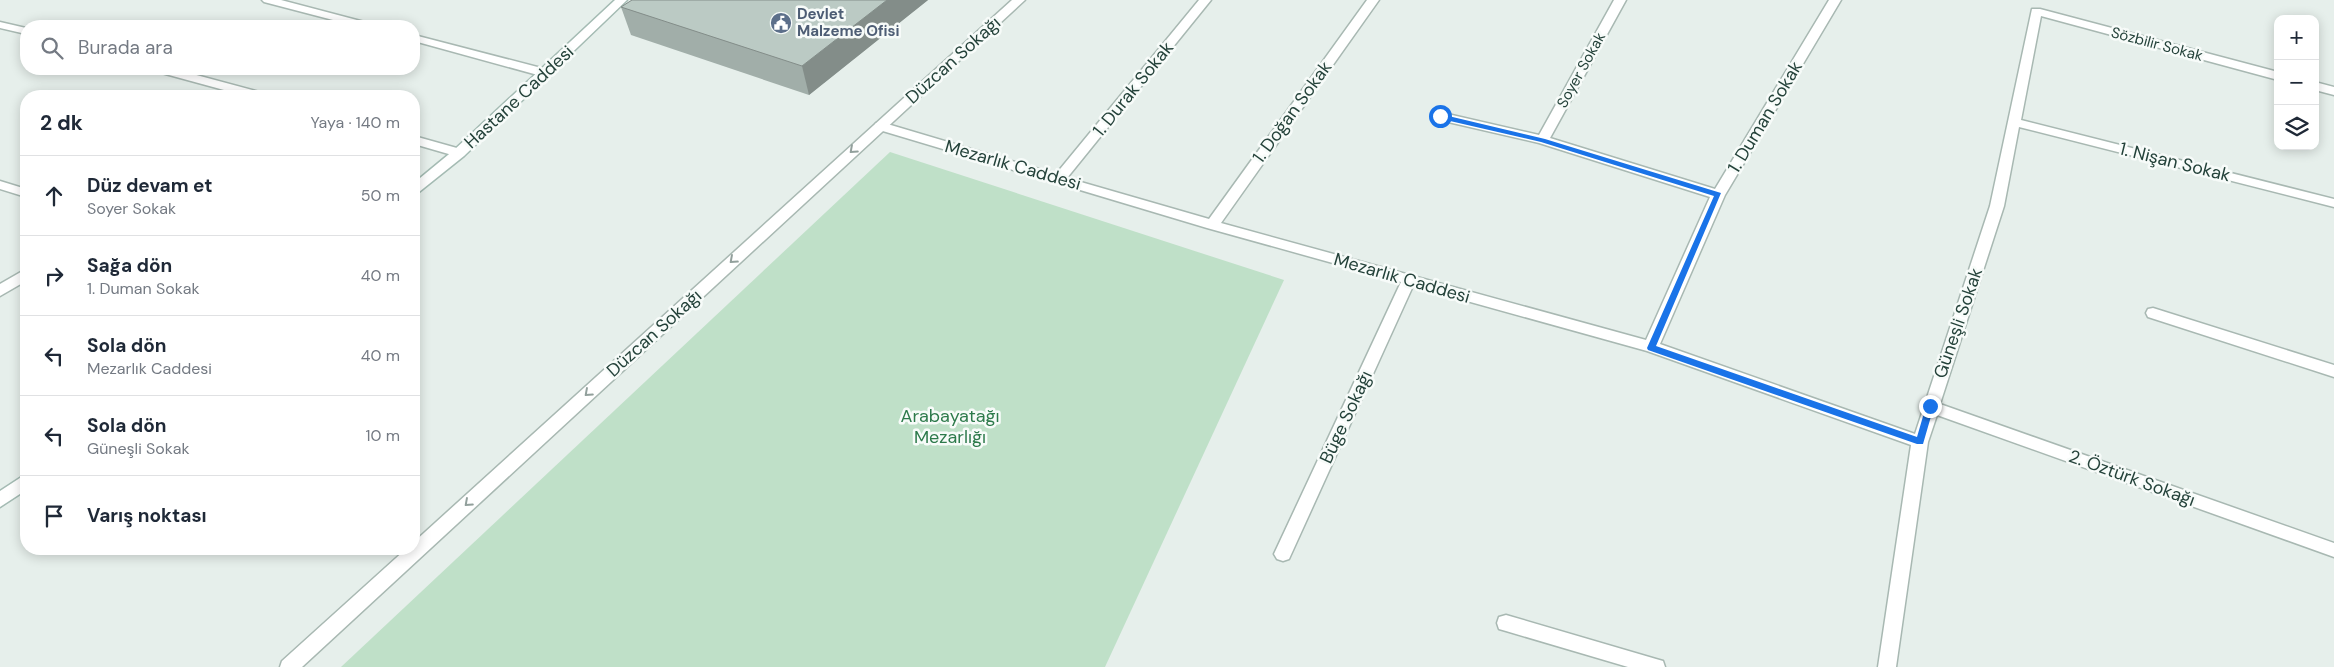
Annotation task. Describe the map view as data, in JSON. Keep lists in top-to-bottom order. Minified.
{"streets":{"street":["Sözbilir Sokak","Düzcan Sokağı","Soyer Sokak","1. Durak Sokak","Hastane Caddesi","1. Doğan Sokak","1. Duman Sokak","1. Nişan Sokak","Mezarlık Caddesi","Güneşli Sokak","Büge Sokağı","2. Öztürk Sokağı"]},"crossings":[["Sözbilir Sokak","Güneşli Sokak"],["Düzcan Sokağı","Mezarlık Caddesi"],["1. Durak Sokak","Mezarlık Caddesi"],["1. Doğan Sokak","Mezarlık Caddesi"],["1. Duman Sokak","Mezarlık Caddesi"],["1. Nişan Sokak","Güneşli Sokak"],["Mezarlık Caddesi","Güneşli Sokak"],["Mezarlık Caddesi","Büge Sokağı"],["Güneşli Sokak","2. Öztürk Sokağı"]],"one_way":["Düzcan Sokağı"],"parks":["Arabayatağı Mezarlığı"],"places":{"public building":["Devlet Malzeme Ofisi"]},"page":{"map_buttons":["+","−"],"search":"Burada ara","heading":["2 dk","Yaya · 140 m"],"list":[["Düz devam et","Soyer Sokak","50 m"],["Sağa dön","1. Duman Sokak","40 m"],["Sola dön","Mezarlık Caddesi","40 m"],["Sola dön","Güneşli Sokak","10 m"],"Varış noktası"]}}
